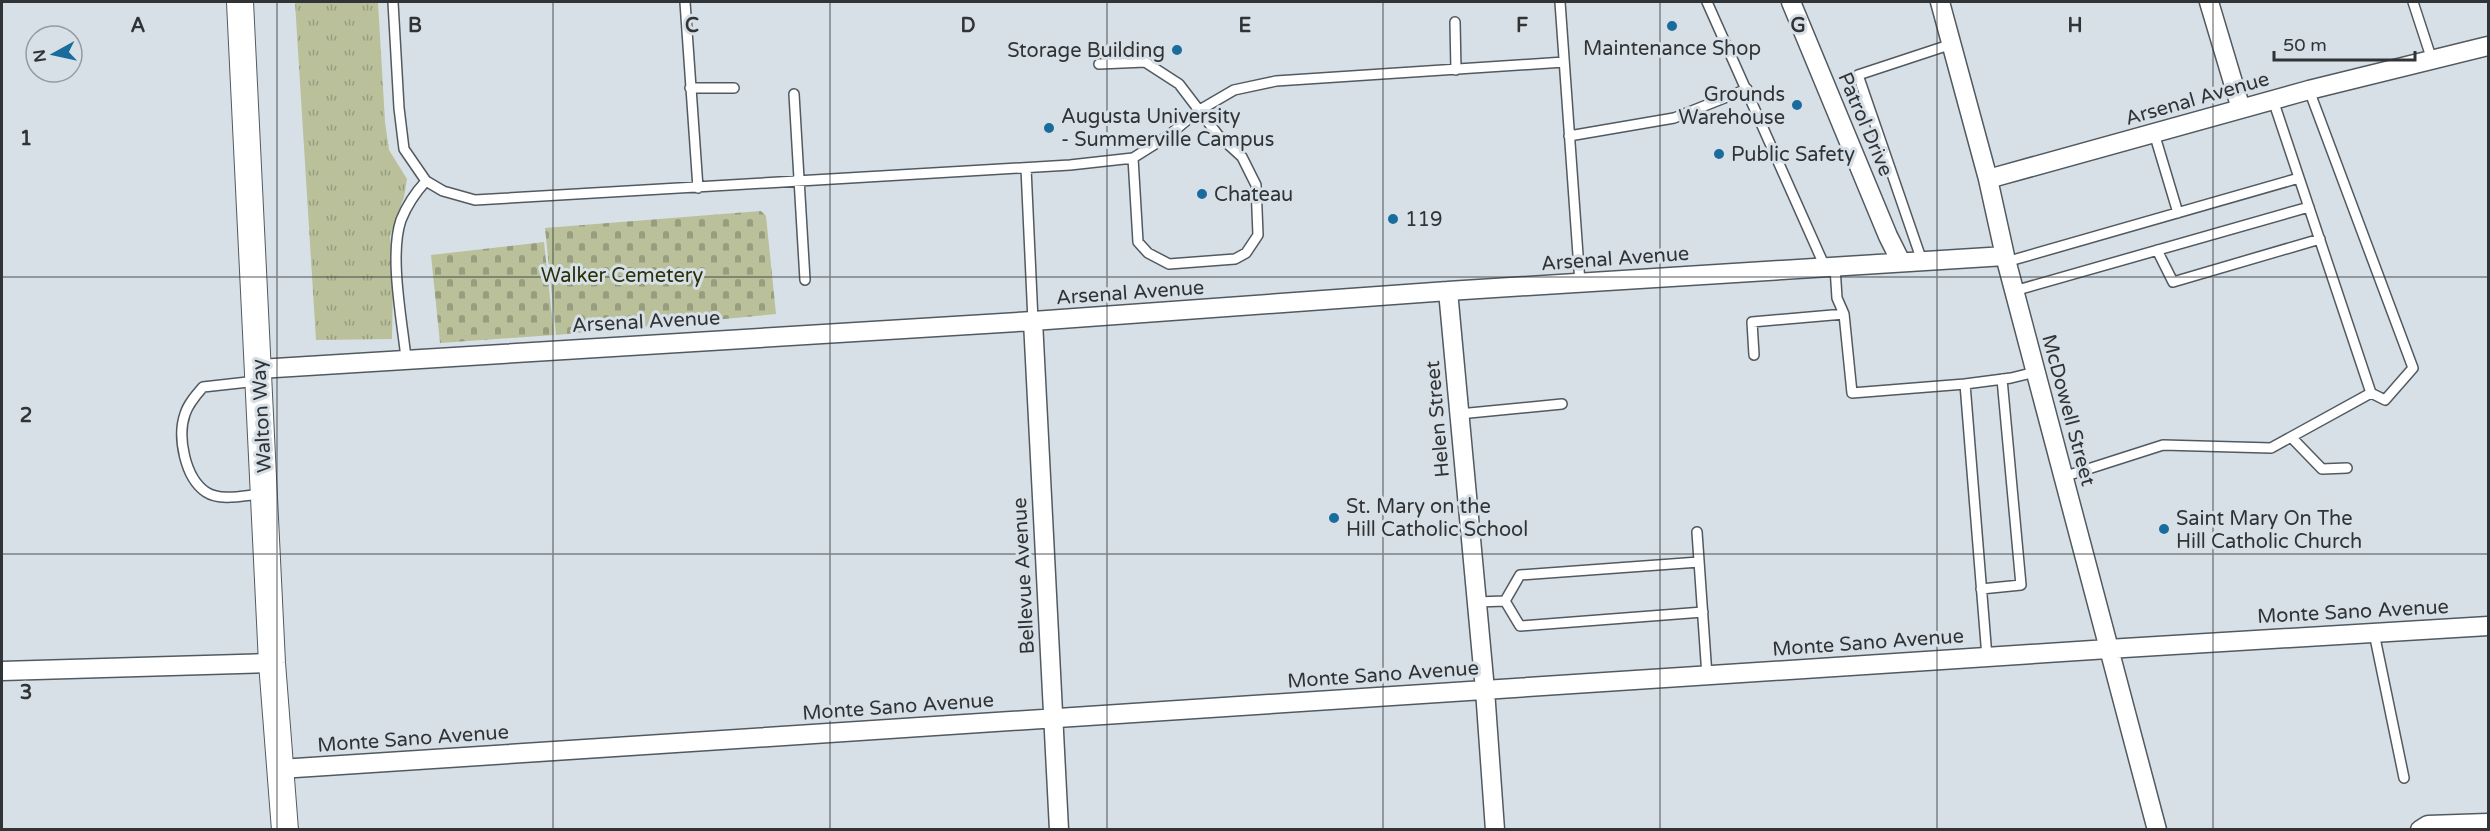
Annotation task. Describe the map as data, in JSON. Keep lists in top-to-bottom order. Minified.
{"streets":{"main road":["Walton Way"],"street":["Arsenal Avenue","Patrol Drive","McDowell Street","Helen Street","Bellevue Avenue","Monte Sano Avenue"]},"crossings":[["Arsenal Avenue","Patrol Drive"],["Arsenal Avenue","McDowell Street"],["Arsenal Avenue","Walton Way"],["Arsenal Avenue","Helen Street"],["Arsenal Avenue","Bellevue Avenue"],["McDowell Street","Monte Sano Avenue"],["Walton Way","Monte Sano Avenue"],["Helen Street","Monte Sano Avenue"],["Bellevue Avenue","Monte Sano Avenue"]],"parks":["Walker Cemetery"],"places":["Maintenance Shop","Storage Building","Grounds Warehouse","Augusta University - Summerville Campus","Public Safety","Chateau","119","St. Mary on the Hill Catholic School","Saint Mary On The Hill Catholic Church"],"scale_bar":"50 m","north":"left","grid":{"columns":["A","B","C","D","E","F","G","H"],"rows":["1","2","3"]}}
